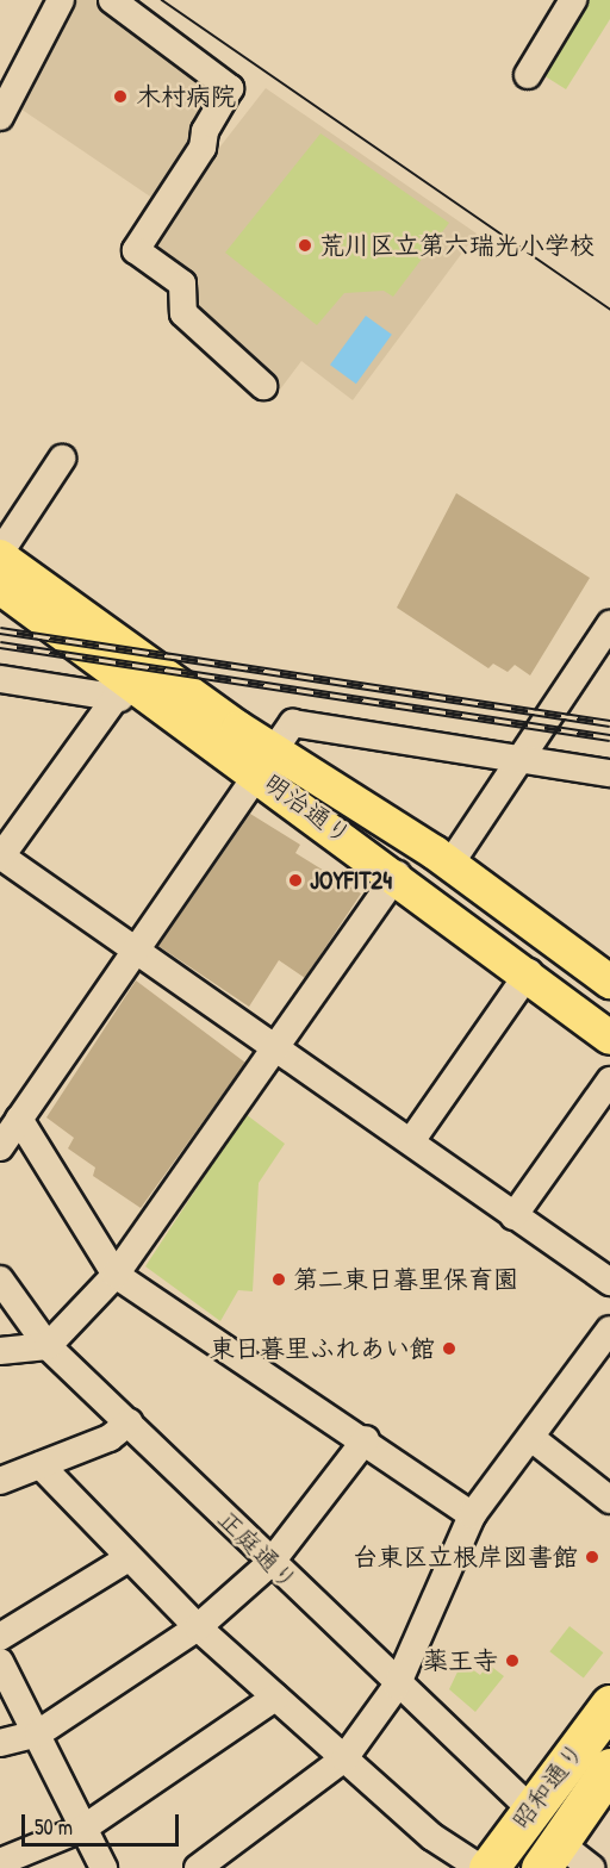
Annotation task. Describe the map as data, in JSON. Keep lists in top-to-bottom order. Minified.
{"streets":{"highway":["昭和通り"],"main road":["明治通り"],"street":["正庭通り"]},"crossings":[["正庭通り","昭和通り"]],"places":["木村病院","荒川区立第六瑞光小学校","JOYFIT24","第二東日暮里保育園","東日暮里ふれあい館","台東区立根岸図書館","薬王寺"],"scale_bar":"50 m"}
